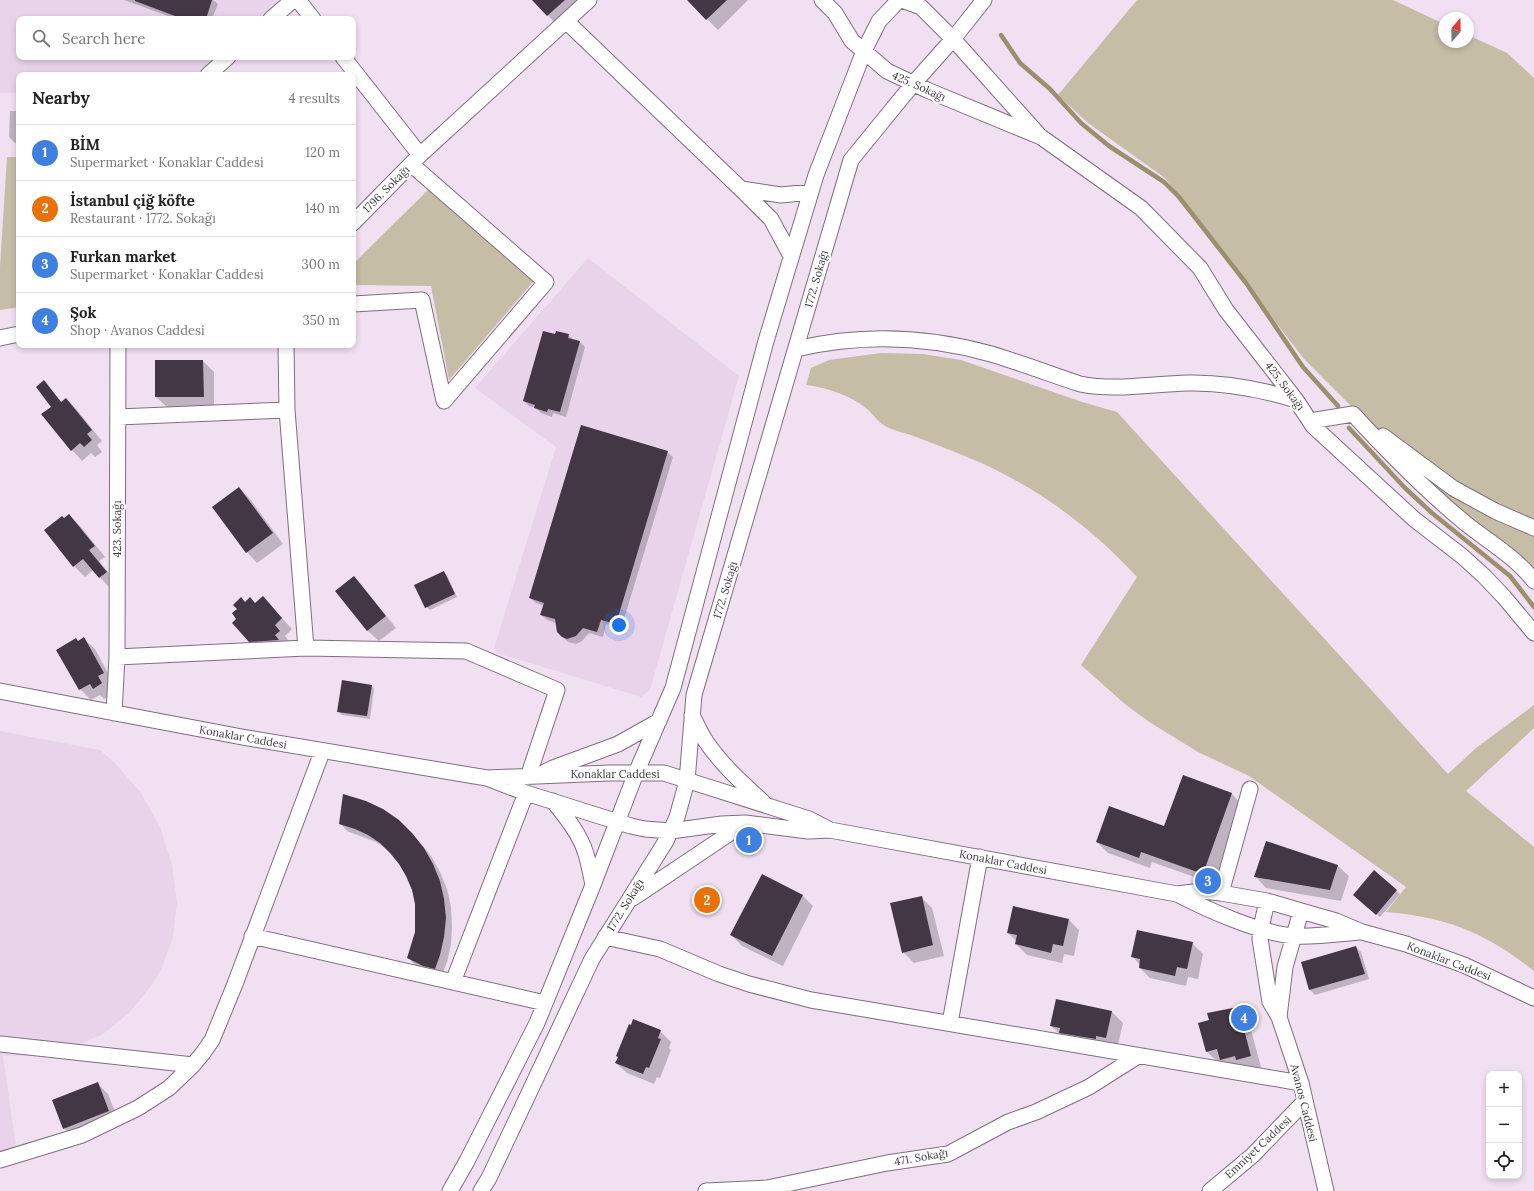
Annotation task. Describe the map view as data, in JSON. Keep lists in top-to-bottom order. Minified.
{"streets":{"street":["425. Sokağı","1796. Sokağı","1772. Sokağı","423. Sokağı","Konaklar Caddesi","Avanos Caddesi","Emniyet Caddesi","471. Sokağı"]},"crossings":[["425. Sokağı","1772. Sokağı"],["1772. Sokağı","Konaklar Caddesi"],["423. Sokağı","Konaklar Caddesi"],["Konaklar Caddesi","Avanos Caddesi"],["Avanos Caddesi","Emniyet Caddesi"]],"north":"top","page":{"search":"Search here","heading":["Nearby","4 results"],"list":[{"mark":"1","name":"BİM","note":"Supermarket · Konaklar Caddesi","value":"120 m"},{"mark":"2","name":"İstanbul çiğ köfte","note":"Restaurant · 1772. Sokağı","value":"140 m"},{"mark":"3","name":"Furkan market","note":"Supermarket · Konaklar Caddesi","value":"300 m"},{"mark":"4","name":"Şok","note":"Shop · Avanos Caddesi","value":"350 m"}],"pins":["1","3","2","4"],"map_buttons":["+","−"]}}
